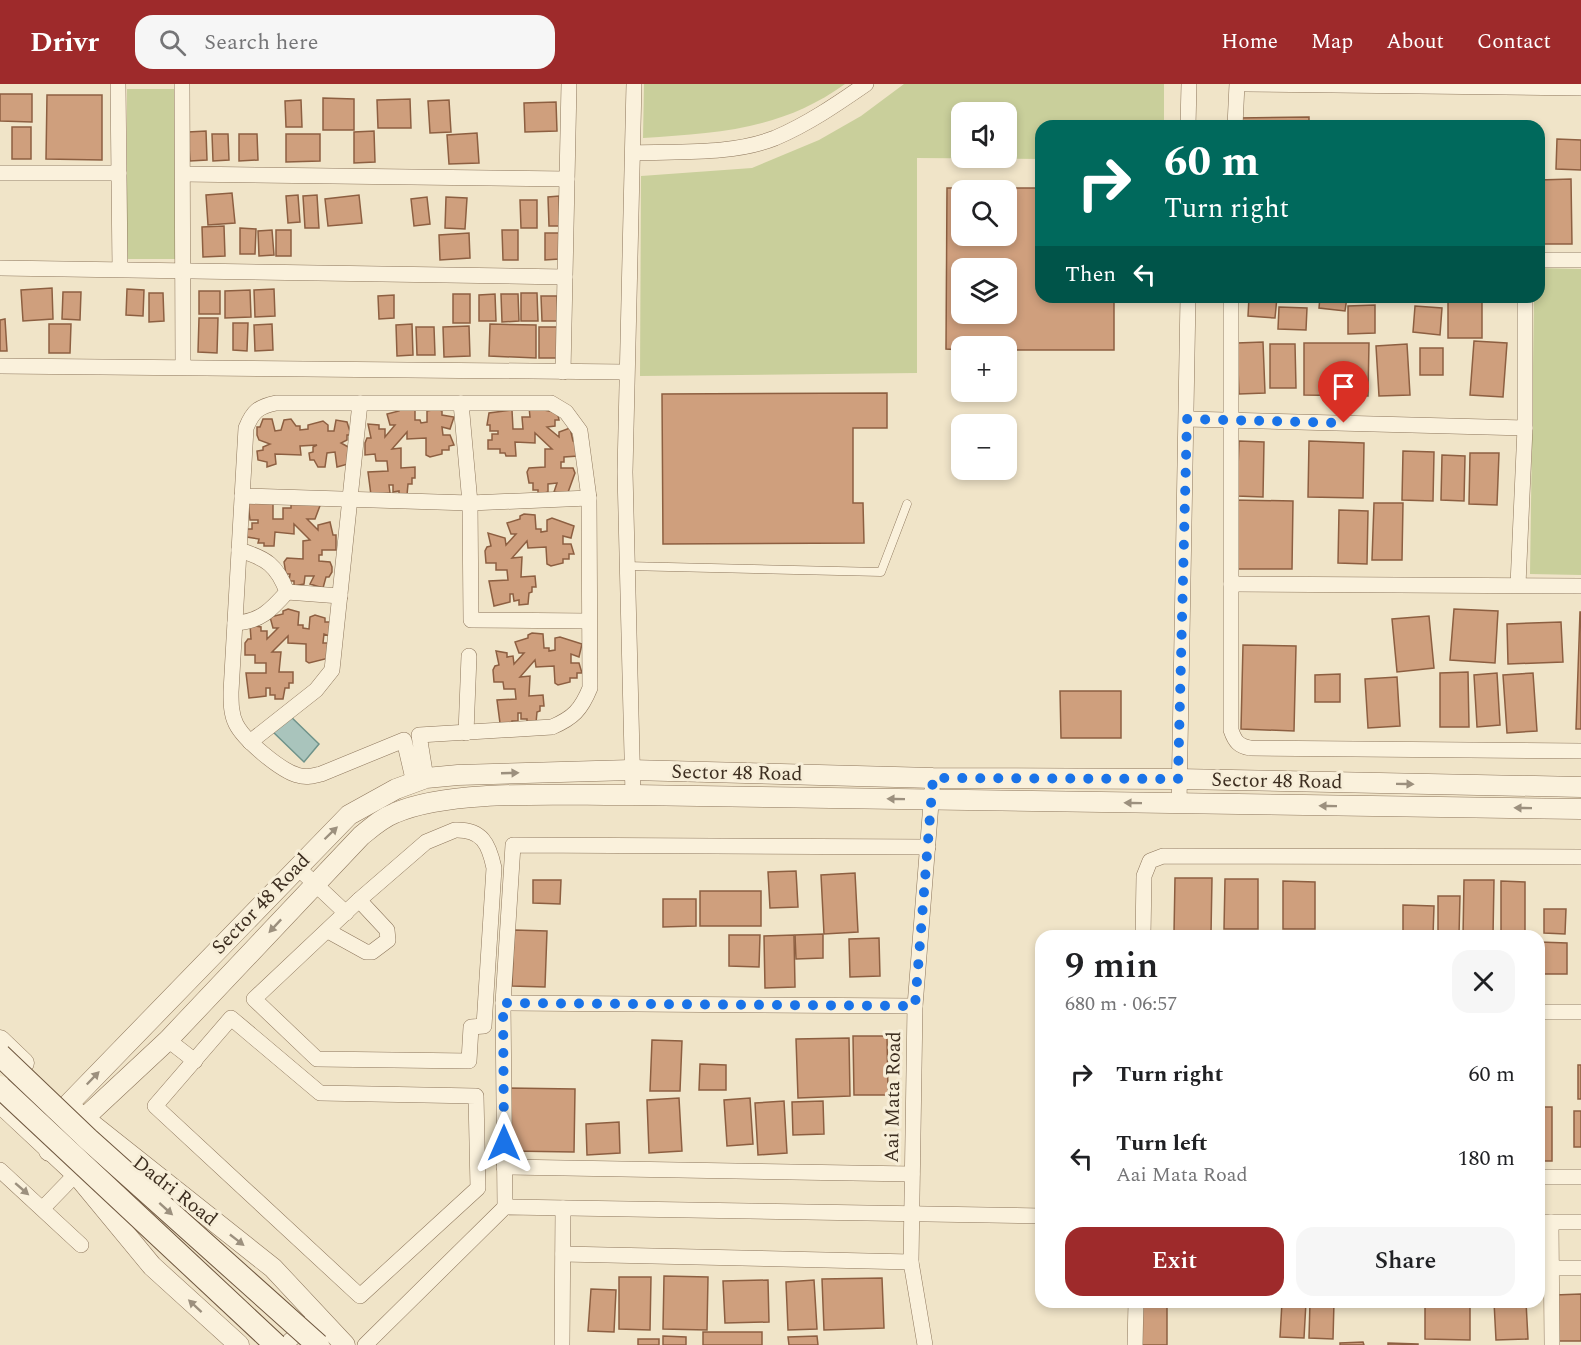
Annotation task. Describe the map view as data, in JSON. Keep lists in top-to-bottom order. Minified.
{"streets":{"street":["Sector 48 Road","Aai Mata Road","Dadri Road"]},"crossings":[["Sector 48 Road","Aai Mata Road"],["Sector 48 Road","Dadri Road"]],"page":{"header":"Drivr","search":"Search here","nav":["Home","Map","About","Contact"],"map_buttons":["+","−"],"turn":["60 m","Turn right"],"then":"Then","heading":["9 min","680 m · 06:57"],"list":[{"name":"Turn right","value":"60 m"},{"name":"Turn left","note":"Aai Mata Road","value":"180 m"}],"buttons":["Exit","Share"]}}
